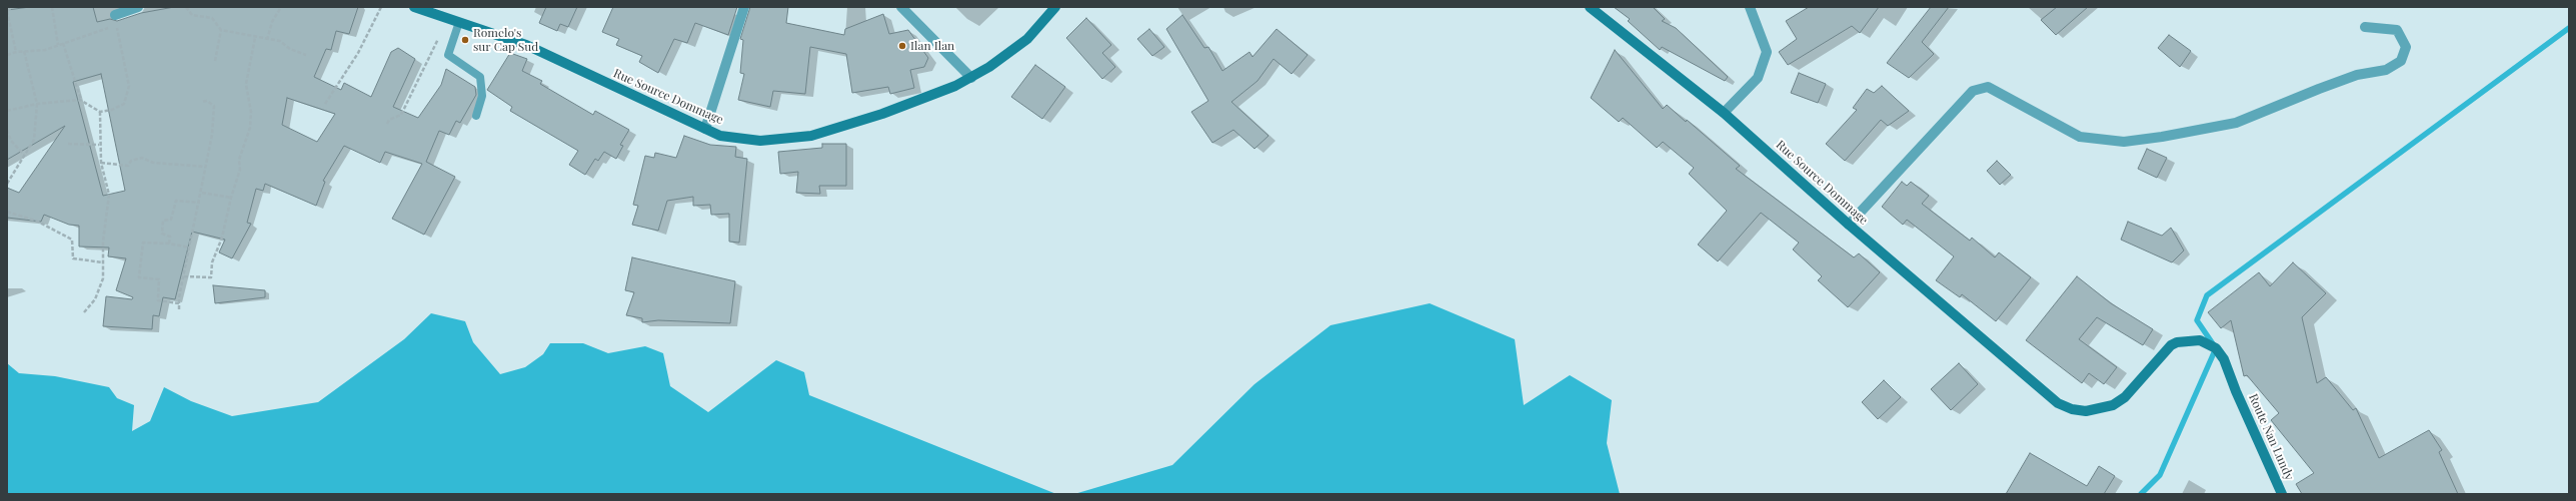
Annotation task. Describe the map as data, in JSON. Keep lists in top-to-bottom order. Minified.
{"streets":{"main road":["Rue Source Dommage","Route Nan Lundy"]},"crossings":[["Rue Source Dommage","Route Nan Lundy"]],"places":["Romelo's sur Cap Sud","Ilan Ilan"]}
